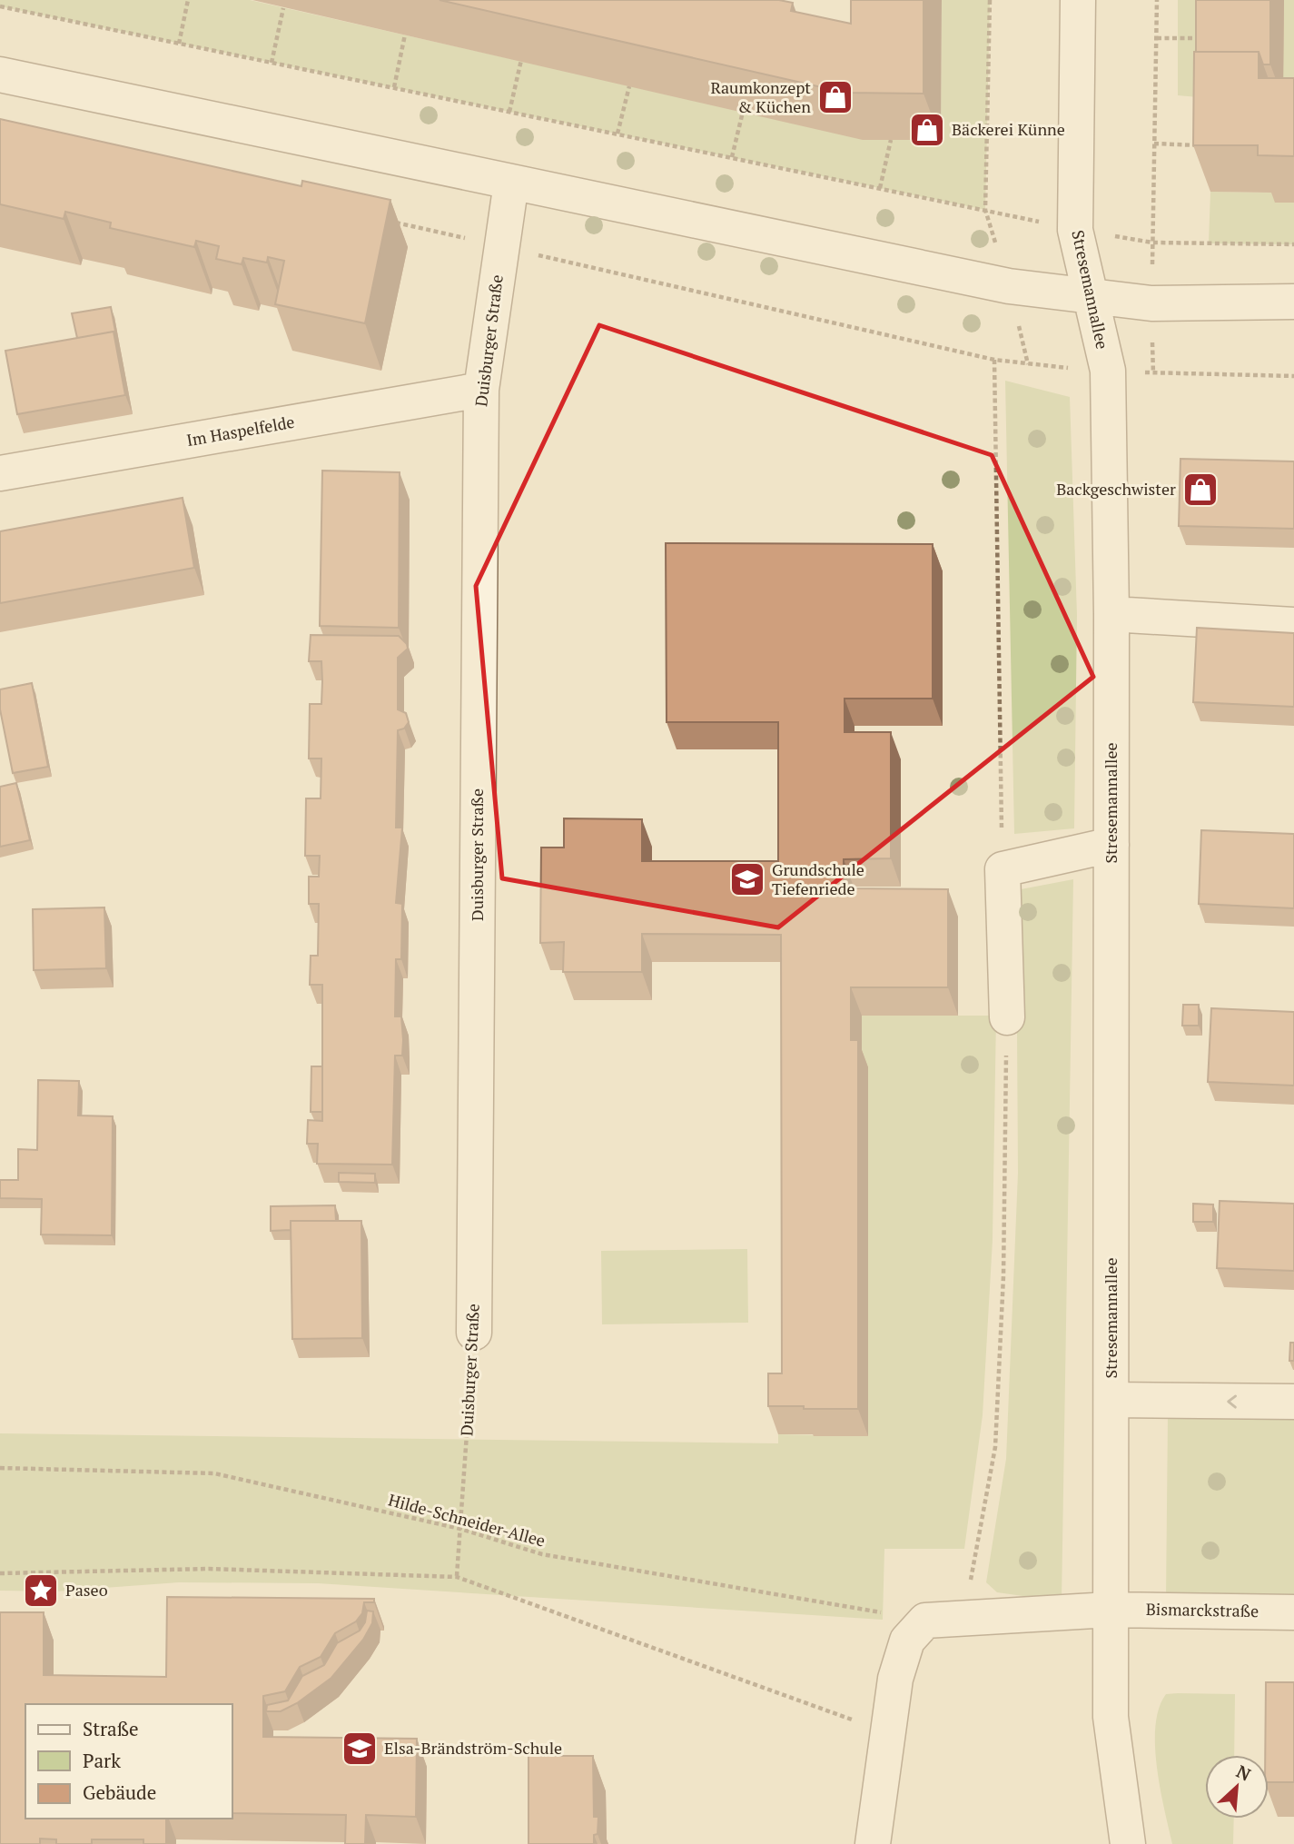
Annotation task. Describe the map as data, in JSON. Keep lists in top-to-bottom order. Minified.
{"streets":{"street":["Stresemannallee","Duisburger Straße","Im Haspelfelde","Bismarckstraße"],"path":["Hilde-Schneider-Allee"]},"crossings":[["Stresemannallee","Bismarckstraße"],["Duisburger Straße","Im Haspelfelde"],["Duisburger Straße","Hilde-Schneider-Allee"]],"places":{"shop":["Raumkonzept & Küchen","Bäckerei Künne","Backgeschwister"],"school or university":["Grundschule Tiefenriede","Elsa-Brändström-Schule"],"place":["Paseo"]},"legend":["Straße","Park","Gebäude"],"north":"top right"}
